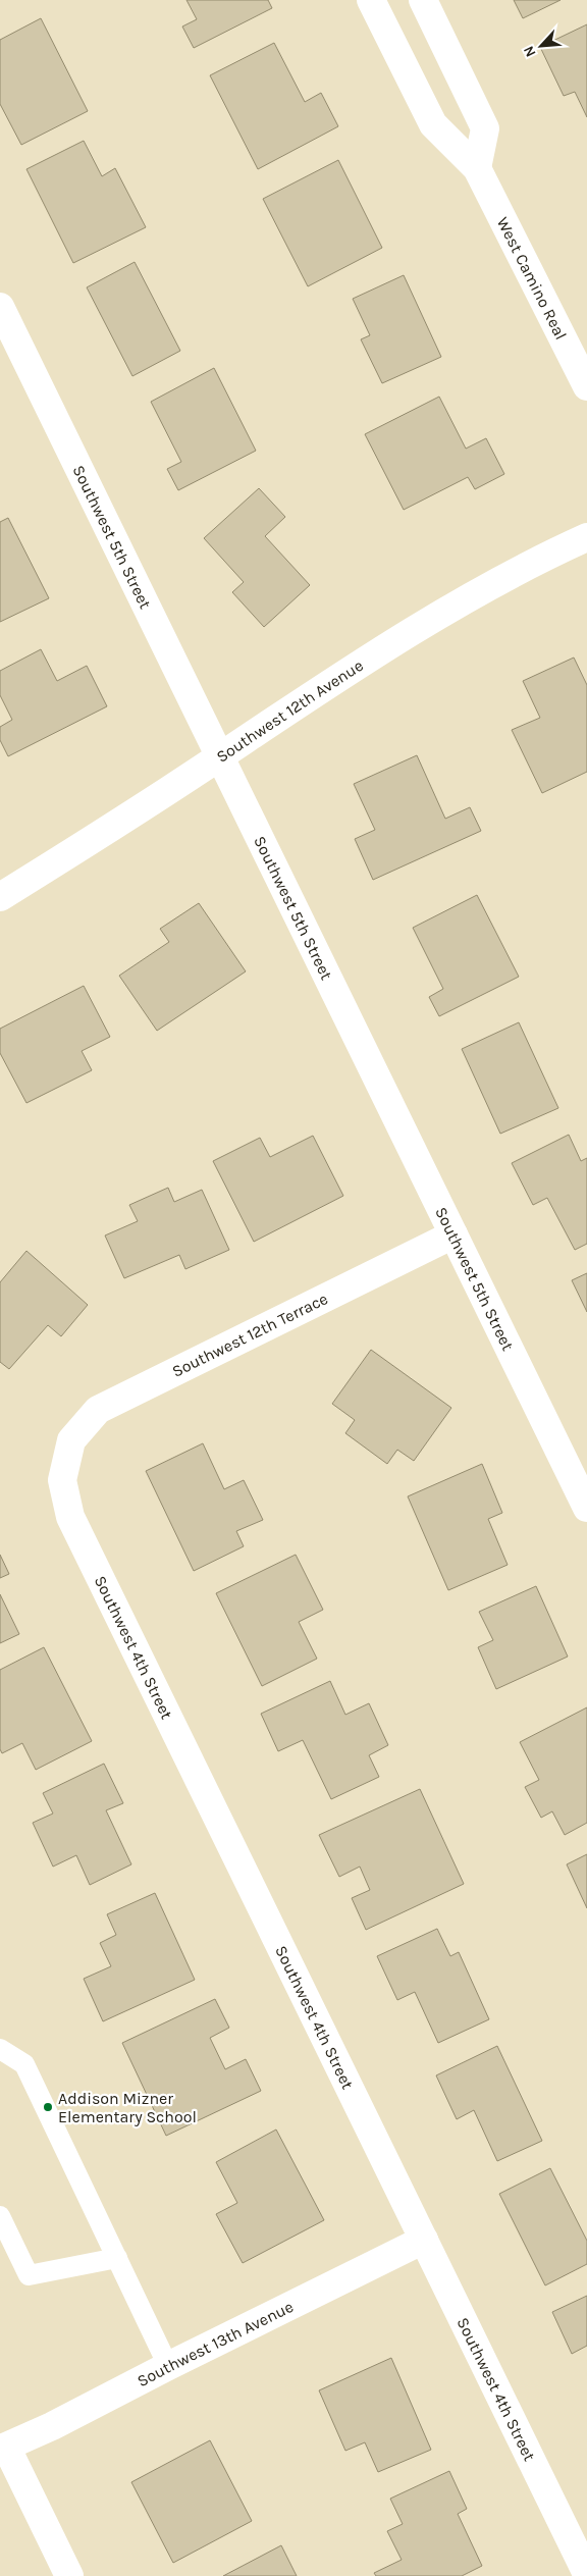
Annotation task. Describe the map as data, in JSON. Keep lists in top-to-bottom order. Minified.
{"streets":{"street":["West Camino Real","Southwest 5th Street","Southwest 12th Avenue","Southwest 12th Terrace","Southwest 4th Street","Southwest 13th Avenue"]},"crossings":[["Southwest 5th Street","Southwest 12th Avenue"],["Southwest 5th Street","Southwest 12th Terrace"],["Southwest 12th Terrace","Southwest 4th Street"],["Southwest 4th Street","Southwest 13th Avenue"]],"places":["Addison Mizner Elementary School"],"north":"bottom left"}
